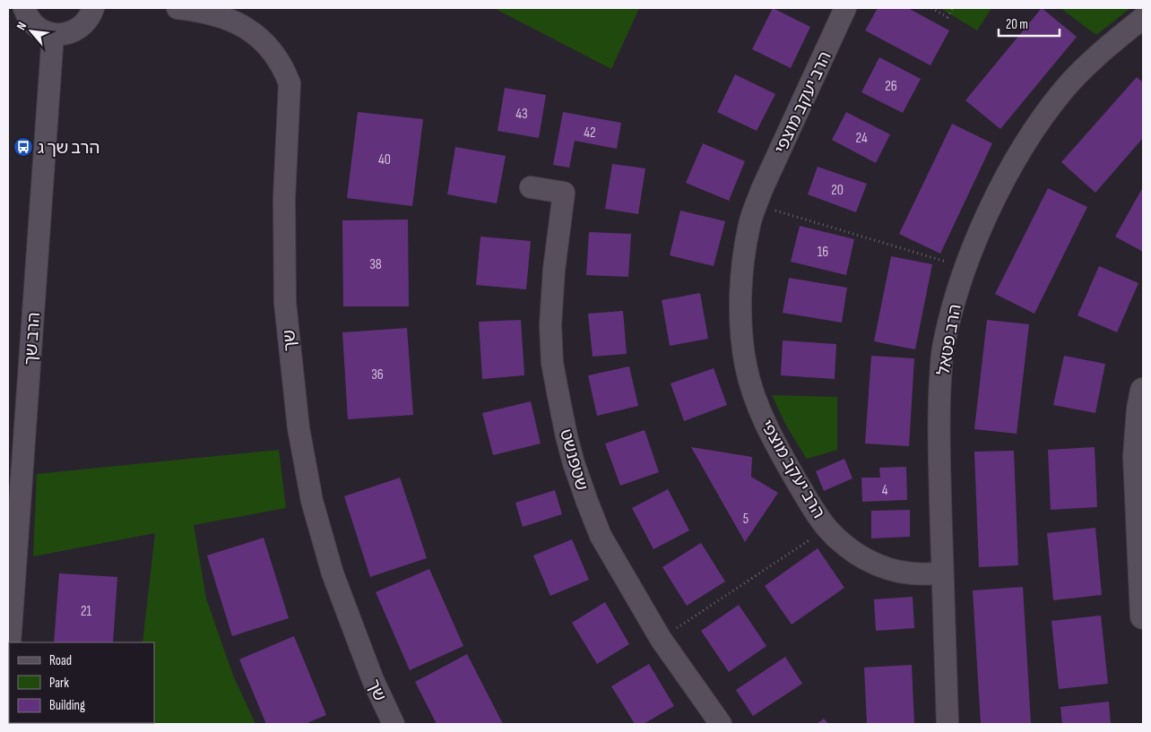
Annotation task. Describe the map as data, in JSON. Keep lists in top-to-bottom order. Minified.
{"streets":{"street":["הרב יעקב מוצפי","הרב שך","הרב פטאל","שך","שטפנשט"]},"crossings":[["הרב יעקב מוצפי","הרב פטאל"]],"places":{"bus stop":["הרב שך ג"]},"house_numbers":["26","43","42","24","40","20","16","38","36","4","5","21"],"legend":["Road","Park","Building"],"scale_bar":"20 m","north":"top left"}
